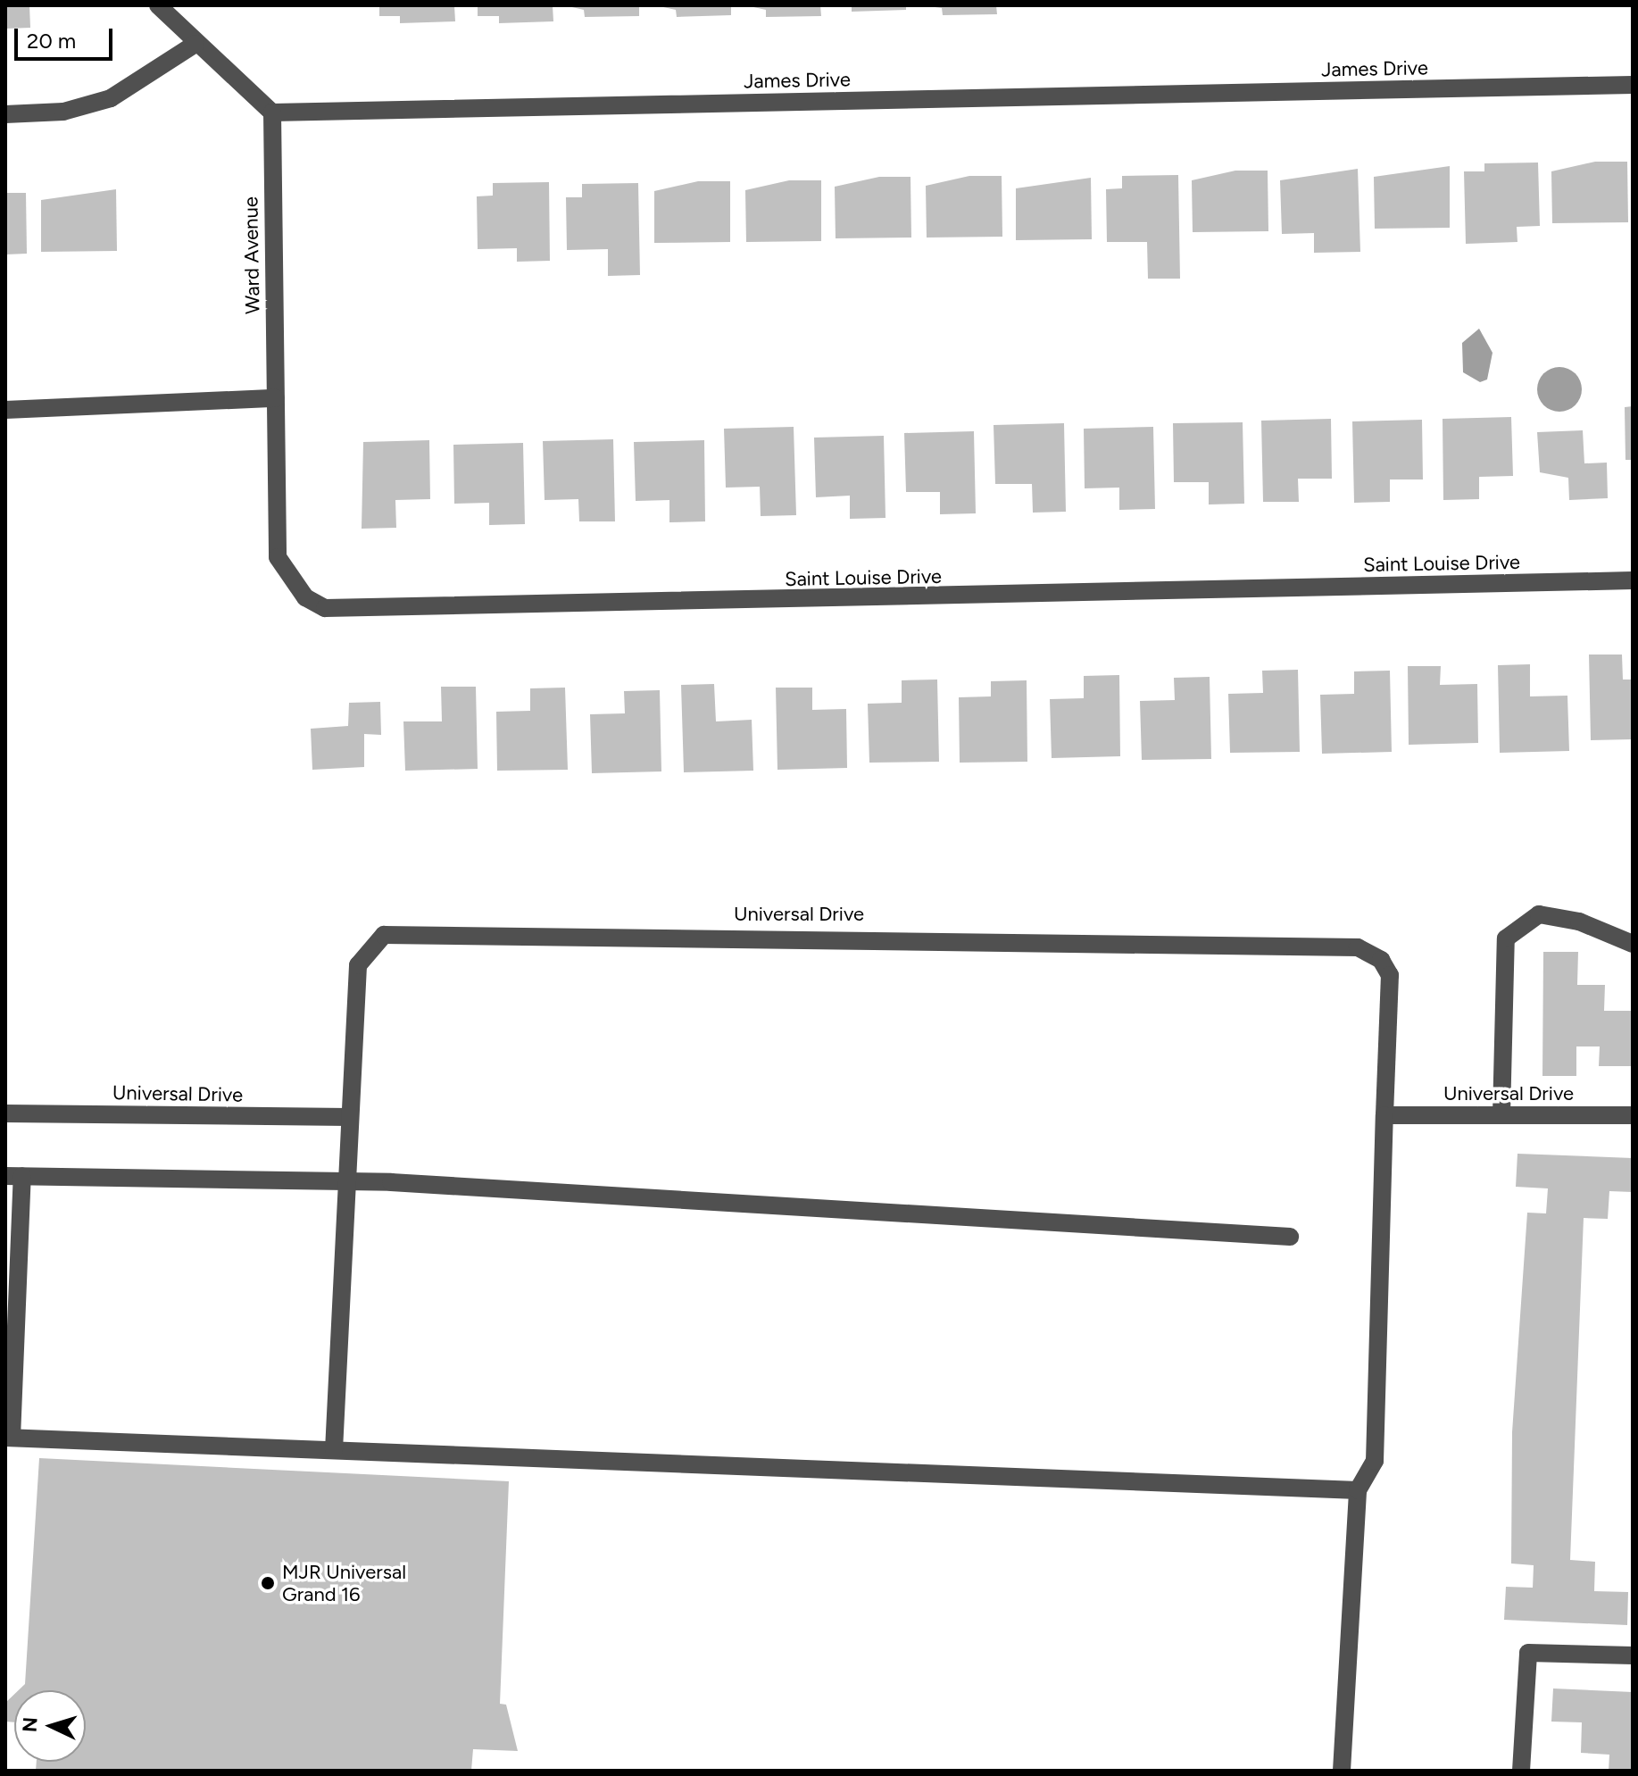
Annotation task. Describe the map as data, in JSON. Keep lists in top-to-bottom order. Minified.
{"streets":{"street":["James Drive","Ward Avenue","Saint Louise Drive","Universal Drive"]},"crossings":[["James Drive","Ward Avenue"],["Ward Avenue","Saint Louise Drive"]],"places":["MJR Universal Grand 16"],"scale_bar":"20 m","north":"left"}
